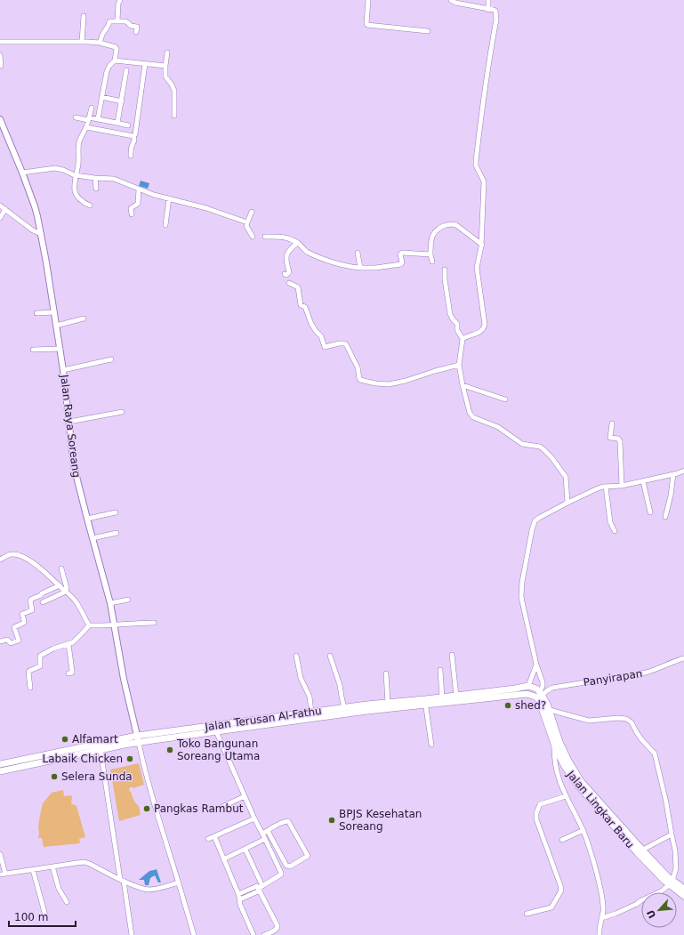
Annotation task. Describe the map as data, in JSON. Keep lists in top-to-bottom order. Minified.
{"streets":{"highway":["Jalan Terusan Al-Fathu","Jalan Lingkar Baru"],"main road":["Jalan Raya Soreang"],"street":["Panyirapan"]},"crossings":[["Jalan Raya Soreang","Jalan Terusan Al-Fathu"],["Panyirapan","Jalan Lingkar Baru"],["Jalan Terusan Al-Fathu","Jalan Lingkar Baru"]],"places":["shed?","Alfamart","Toko Bangunan Soreang Utama","Labaik Chicken","Selera Sunda","Pangkas Rambut","BPJS Kesehatan Soreang"],"scale_bar":"100 m","north":"bottom left"}
